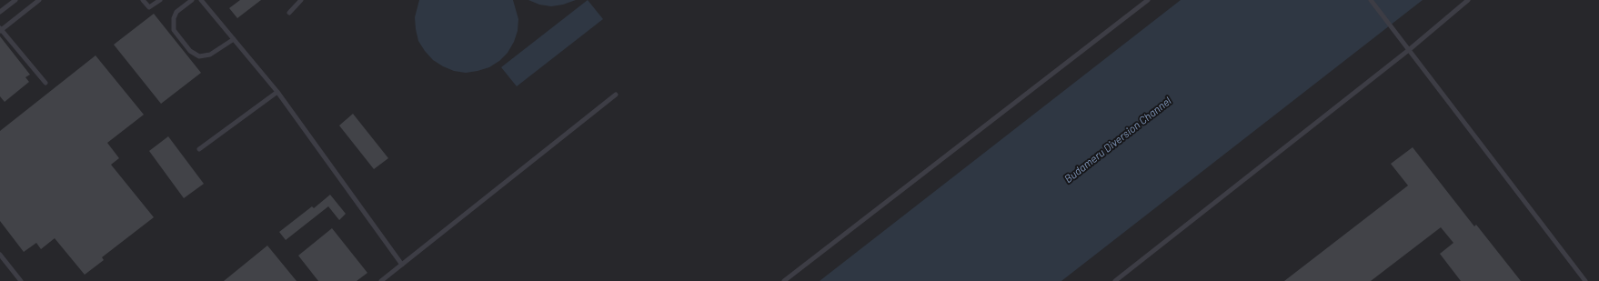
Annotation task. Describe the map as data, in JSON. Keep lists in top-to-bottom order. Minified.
{"water":["Budameru Diversion Channel"]}
